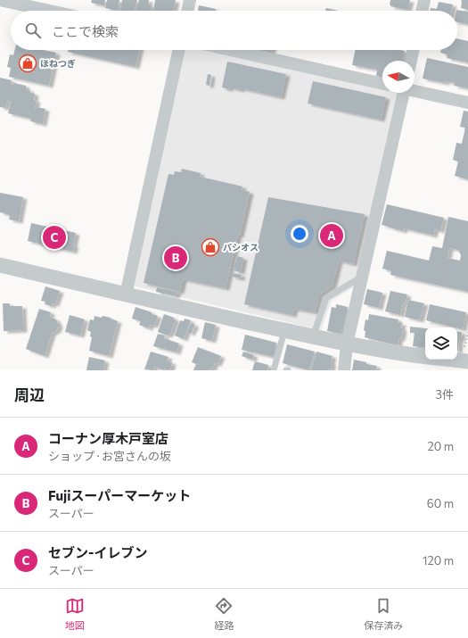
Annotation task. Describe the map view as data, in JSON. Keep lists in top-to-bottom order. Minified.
{"places":{"shop":["ほねつぎ","パシオス"]},"north":"left","page":{"search":"ここで検索","pins":["A","C","B"],"heading":["周辺","3件"],"list":[{"mark":"A","name":"コーナン厚木戸室店","note":"ショップ · お宮さんの坂","value":"20 m"},{"mark":"B","name":"Fujiスーパーマーケット","note":"スーパー","value":"60 m"},{"mark":"C","name":"セブン-イレブン","note":"スーパー","value":"120 m"}],"nav":["地図","経路","保存済み"]}}
